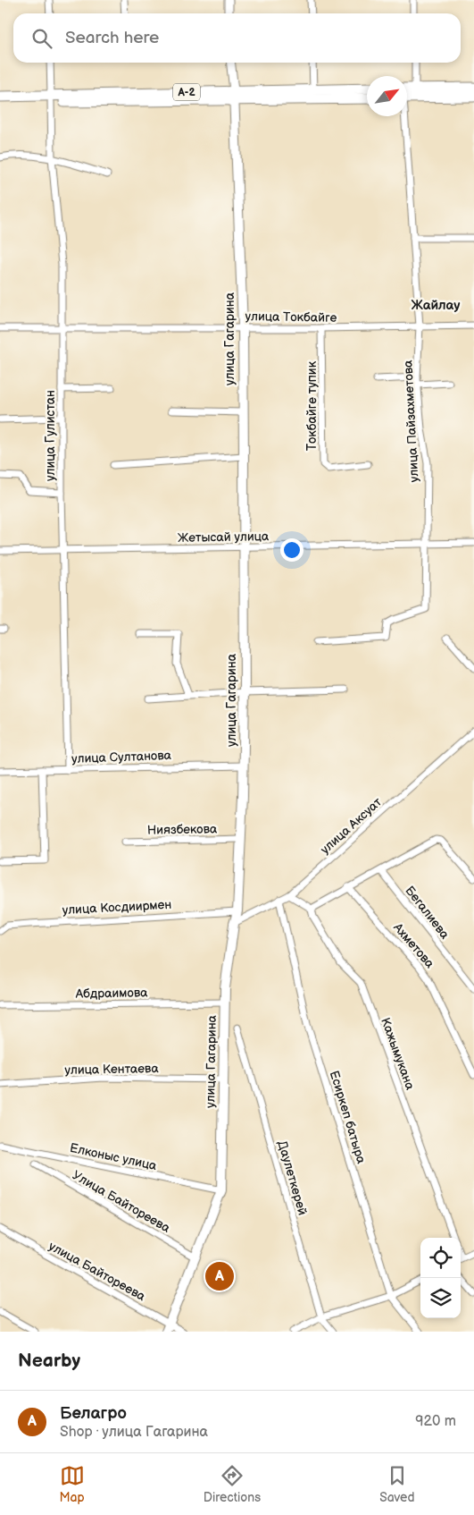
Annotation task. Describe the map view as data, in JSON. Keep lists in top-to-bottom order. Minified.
{"streets":{"highway":["A-2"],"main road":["улица Гагарина"],"street":["улица Токбайге","Токбайге тупик","улица Пайзахметова","улица Гулистан","Жетысай улица","улица Султанова","улица Аксуат","Ниязбекова","улица Косдиирмен","Бегалиева","Ахметова","Абдраимова","Кажымукана","улица Кентаева","Есиркеп батыра","Елконыс улица","Даулеткерей","Улица Байтореева","улица Байтореева"]},"crossings":[["A-2","улица Гагарина"],["A-2","улица Гулистан"],["улица Токбайге","улица Гагарина"],["улица Токбайге","Токбайге тупик"],["улица Токбайге","улица Пайзахметова"],["улица Токбайге","улица Гулистан"],["улица Гагарина","Жетысай улица"],["улица Гагарина","улица Султанова"],["улица Гагарина","улица Аксуат"],["улица Гагарина","Ниязбекова"],["улица Гагарина","улица Косдиирмен"],["улица Гагарина","Абдраимова"],["улица Гагарина","улица Кентаева"],["улица Гагарина","Елконыс улица"],["улица Гагарина","Улица Байтореева"],["улица Гагарина","улица Байтореева"],["улица Пайзахметова","Жетысай улица"],["улица Гулистан","Жетысай улица"],["улица Гулистан","улица Султанова"],["улица Аксуат","Есиркеп батыра"]],"districts":["Жайлау"],"north":"top right","page":{"search":"Search here","pins":"A","heading":"Nearby","list":[{"mark":"A","name":"Белагро","note":"Shop · улица Гагарина","value":"920 m"}],"nav":["Map","Directions","Saved"]}}
